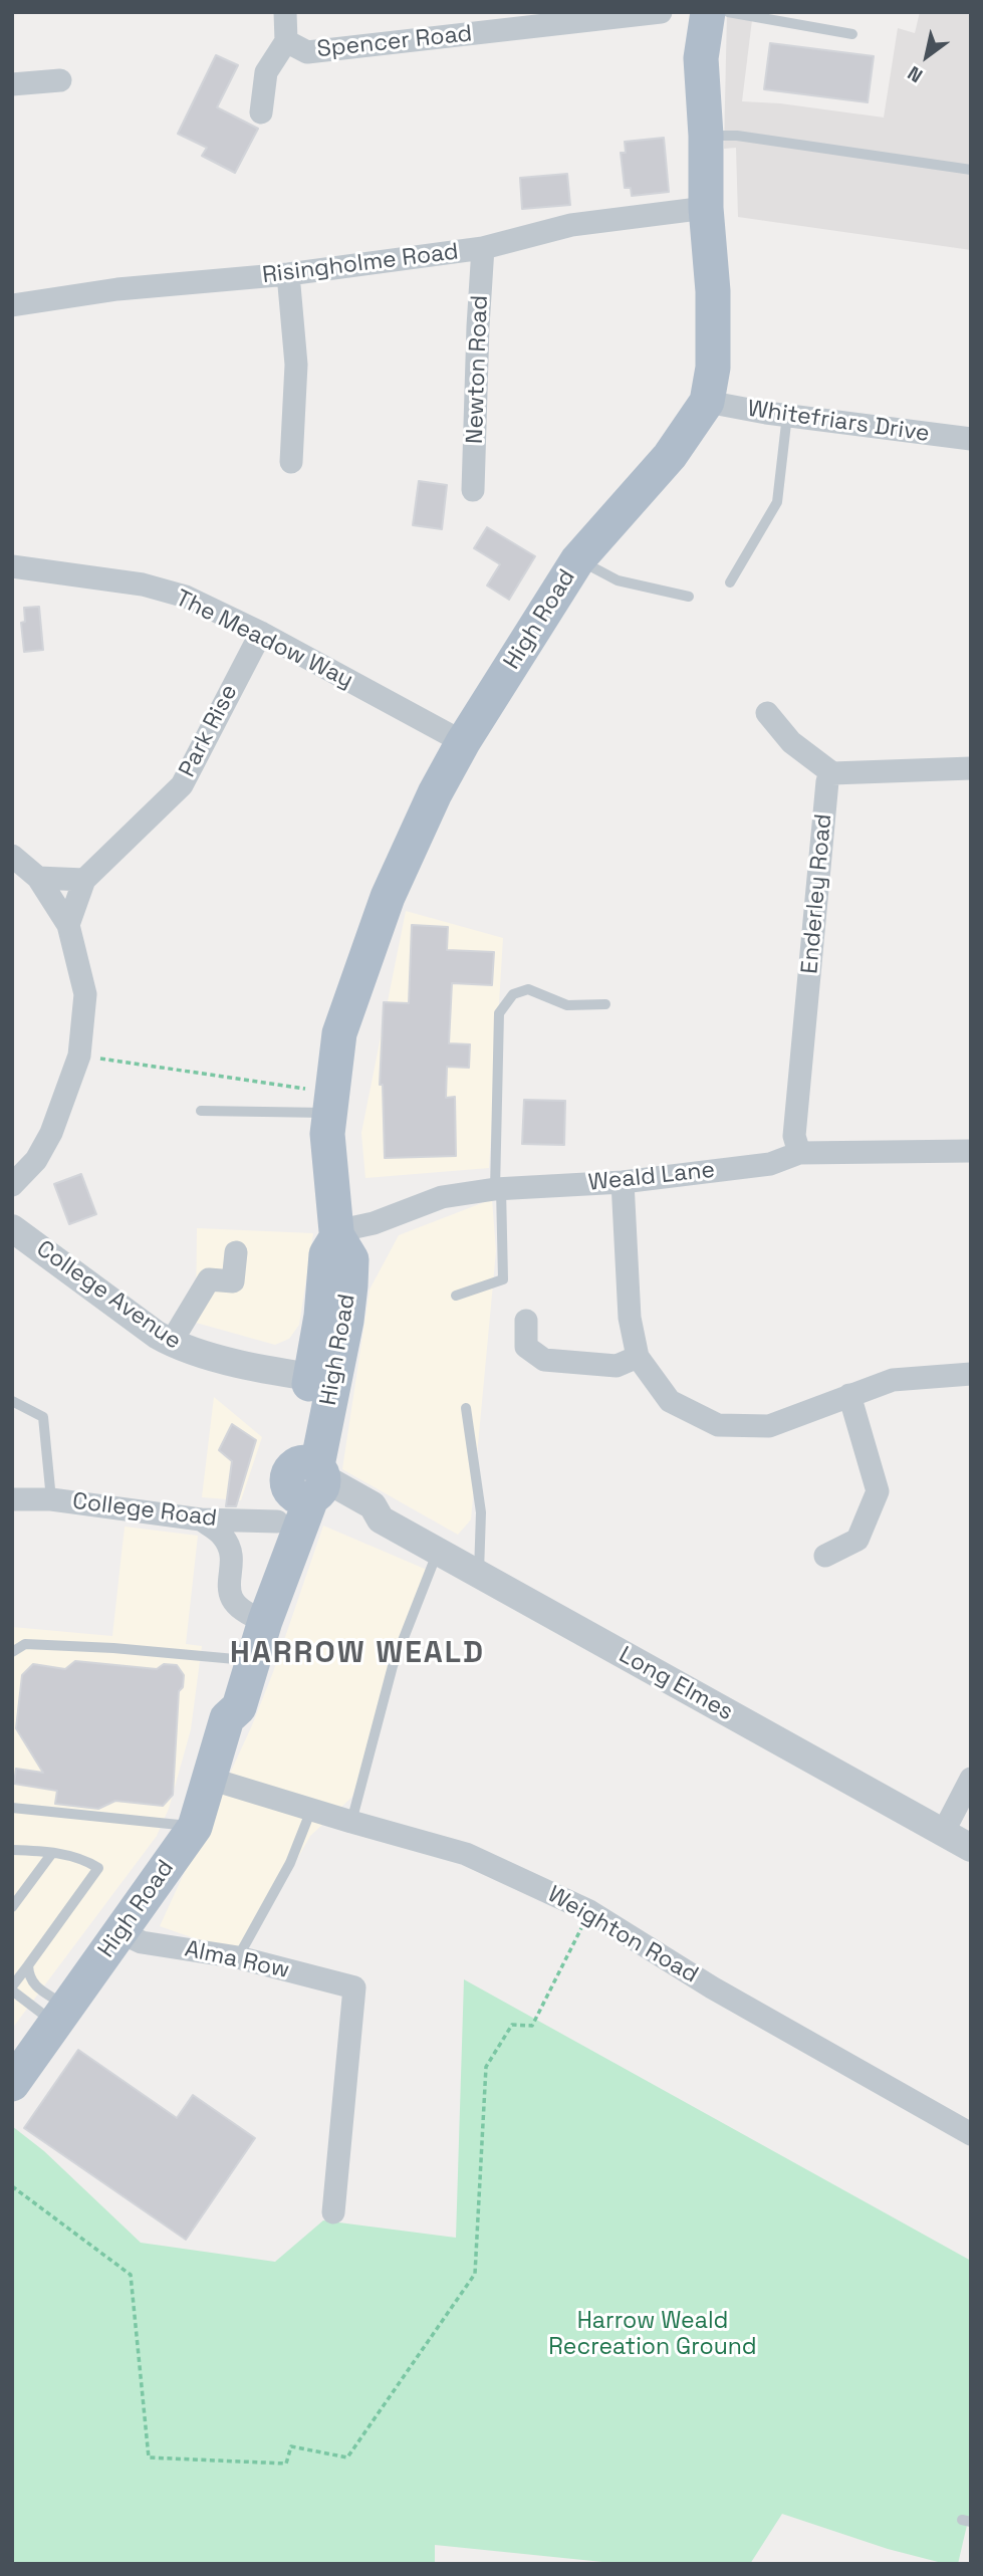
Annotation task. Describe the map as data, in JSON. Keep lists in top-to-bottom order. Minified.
{"streets":{"main road":["High Road"],"street":["Spencer Road","Risingholme Road","Newton Road","Whitefriars Drive","The Meadow Way","Park Rise","Enderley Road","Weald Lane","College Avenue","College Road","Long Elmes","Weighton Road","Alma Row"]},"crossings":[["Risingholme Road","Newton Road"],["Risingholme Road","High Road"],["Whitefriars Drive","High Road"],["High Road","The Meadow Way"],["High Road","Weald Lane"],["High Road","College Avenue"],["High Road","College Road"],["High Road","Long Elmes"],["High Road","Weighton Road"],["High Road","Alma Row"],["The Meadow Way","Park Rise"],["Enderley Road","Weald Lane"]],"districts":["HARROW WEALD"],"parks":["Harrow Weald Recreation Ground"],"north":"bottom left"}
